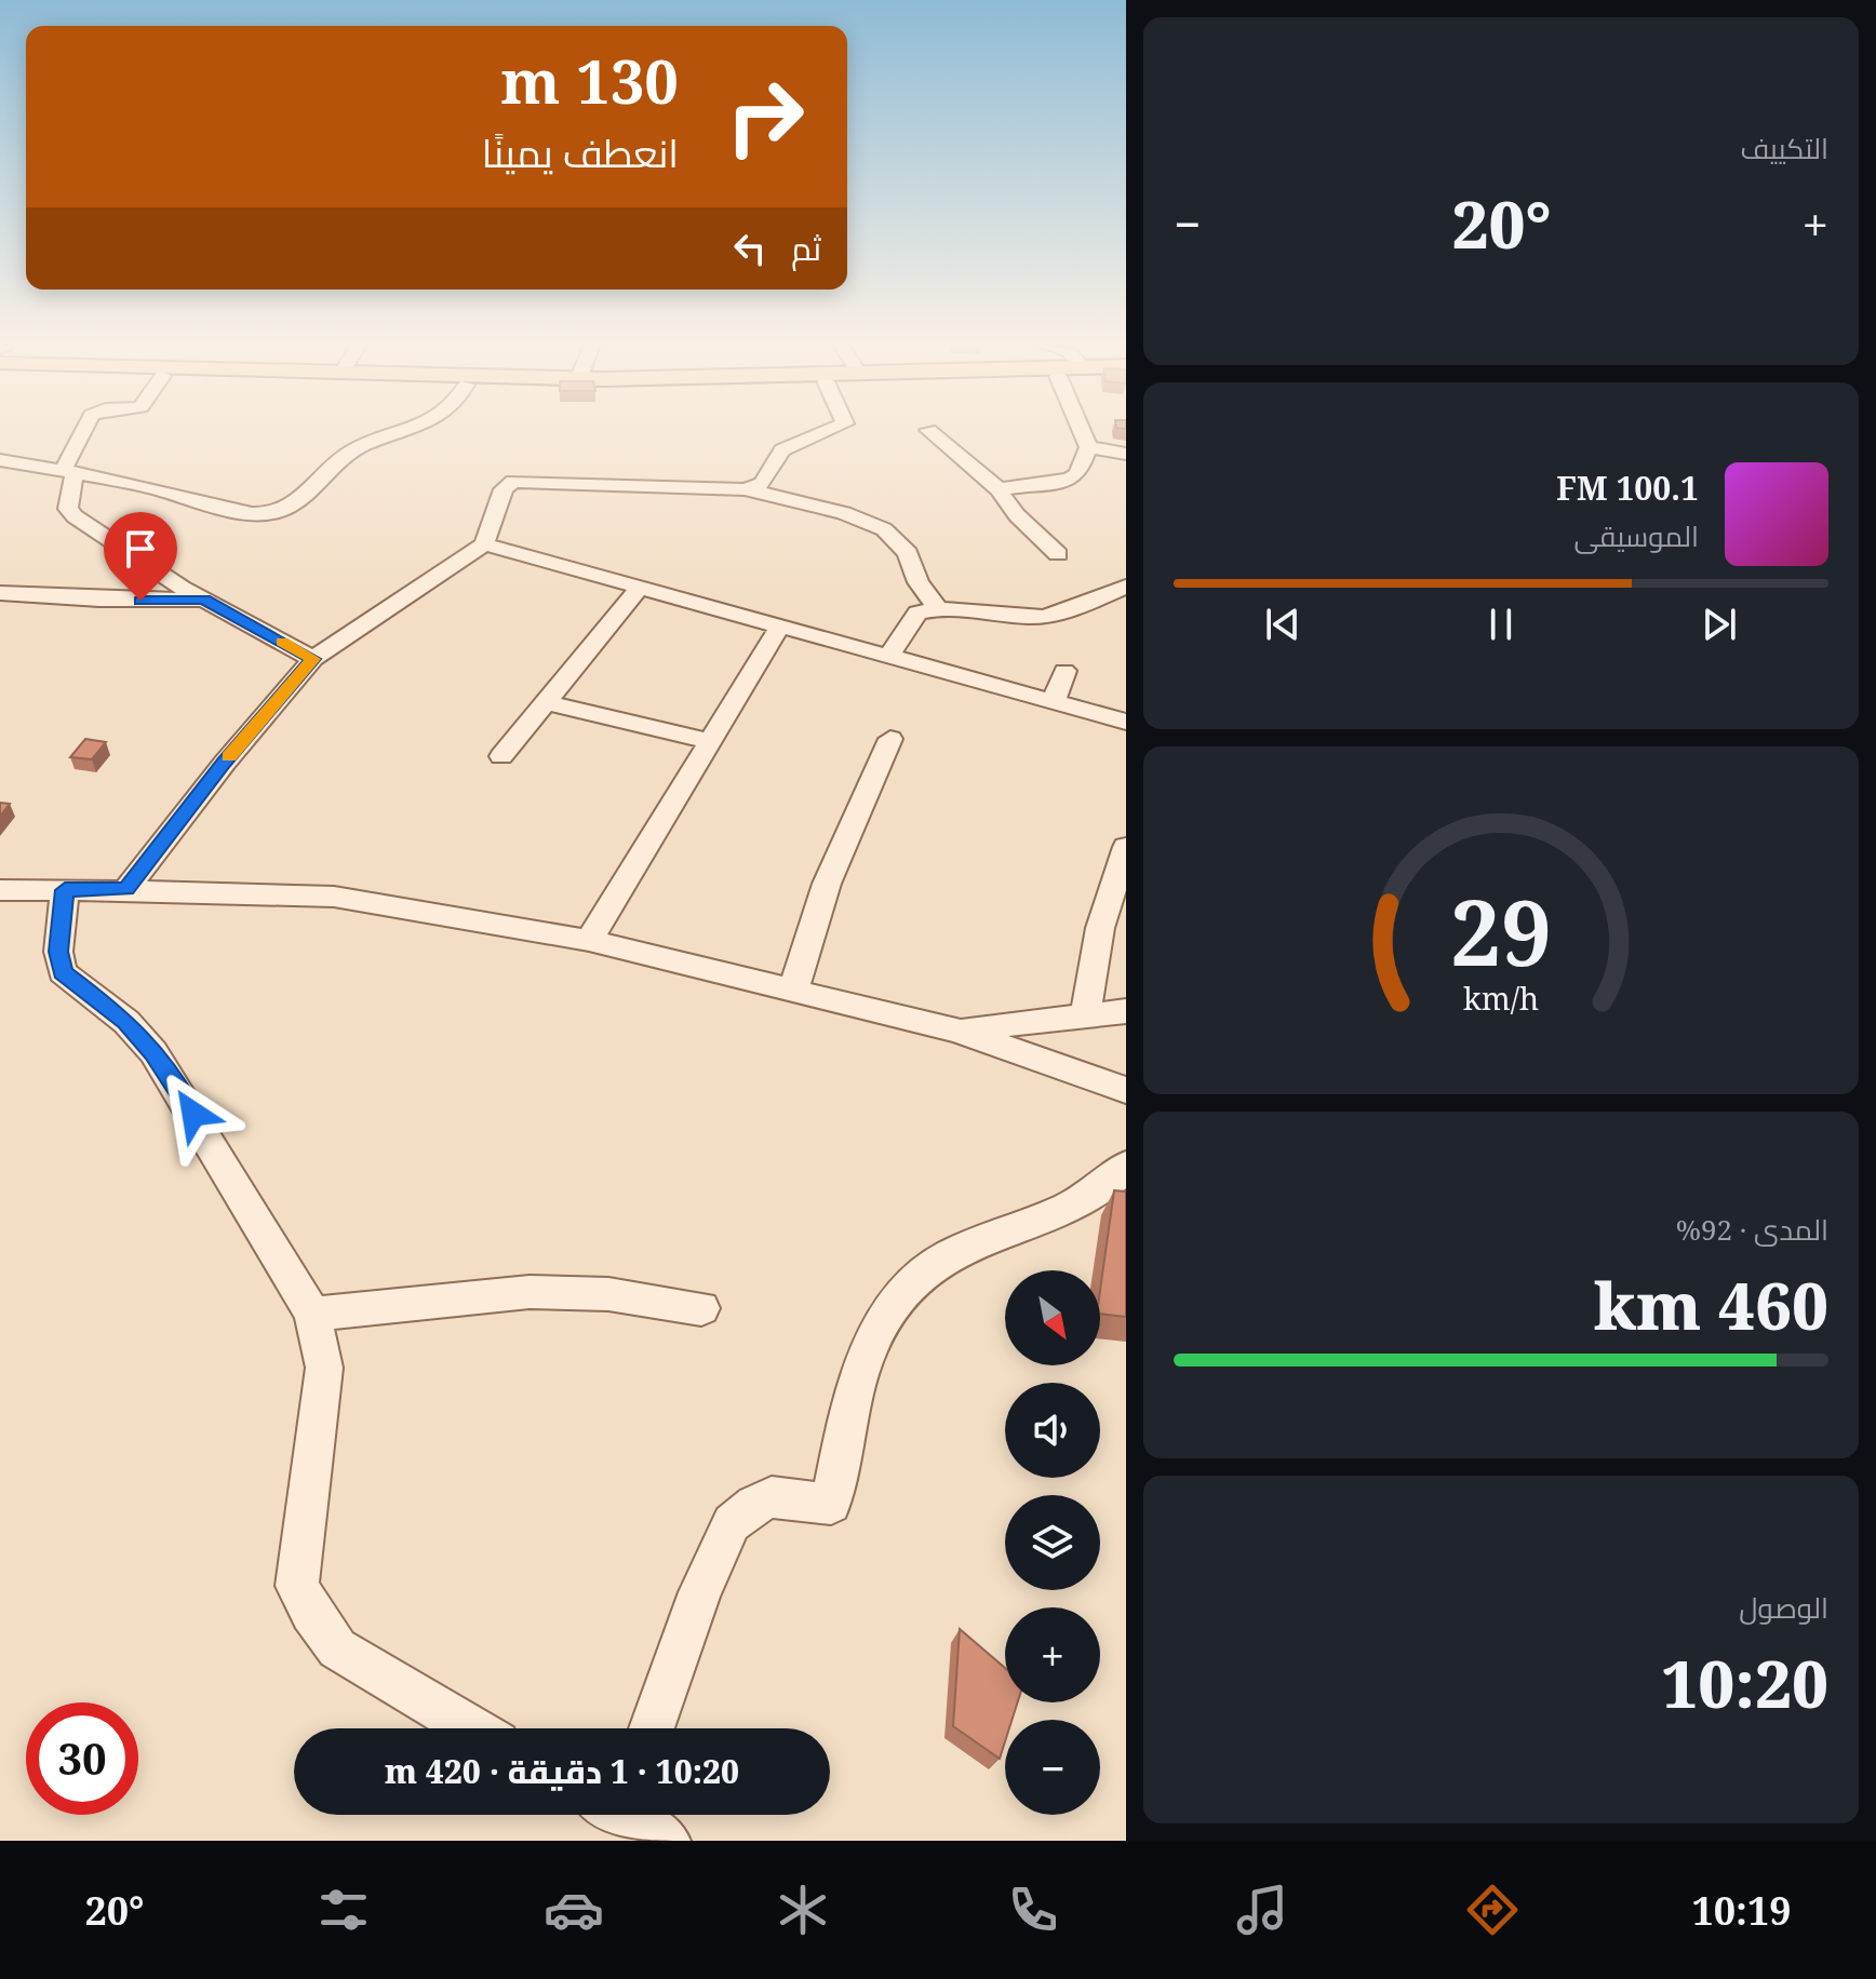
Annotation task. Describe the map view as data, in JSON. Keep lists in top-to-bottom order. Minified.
{"north":"bottom right","page":{"tile":["التكييف",["المدى · 92%","460 km"],["الوصول","10:20"]],"turn":["130 m","انعطف يمينًا"],"heat":["−","20°","+"],"then":"ثم","song":["100.1 FM","الموسيقى"],"map_buttons":["+","−"],"limit":"30","trip":"10:20 · 1 دقيقة · 420 m","tabs":["10:19","20°"],"gauge":["29","km/h"]}}
